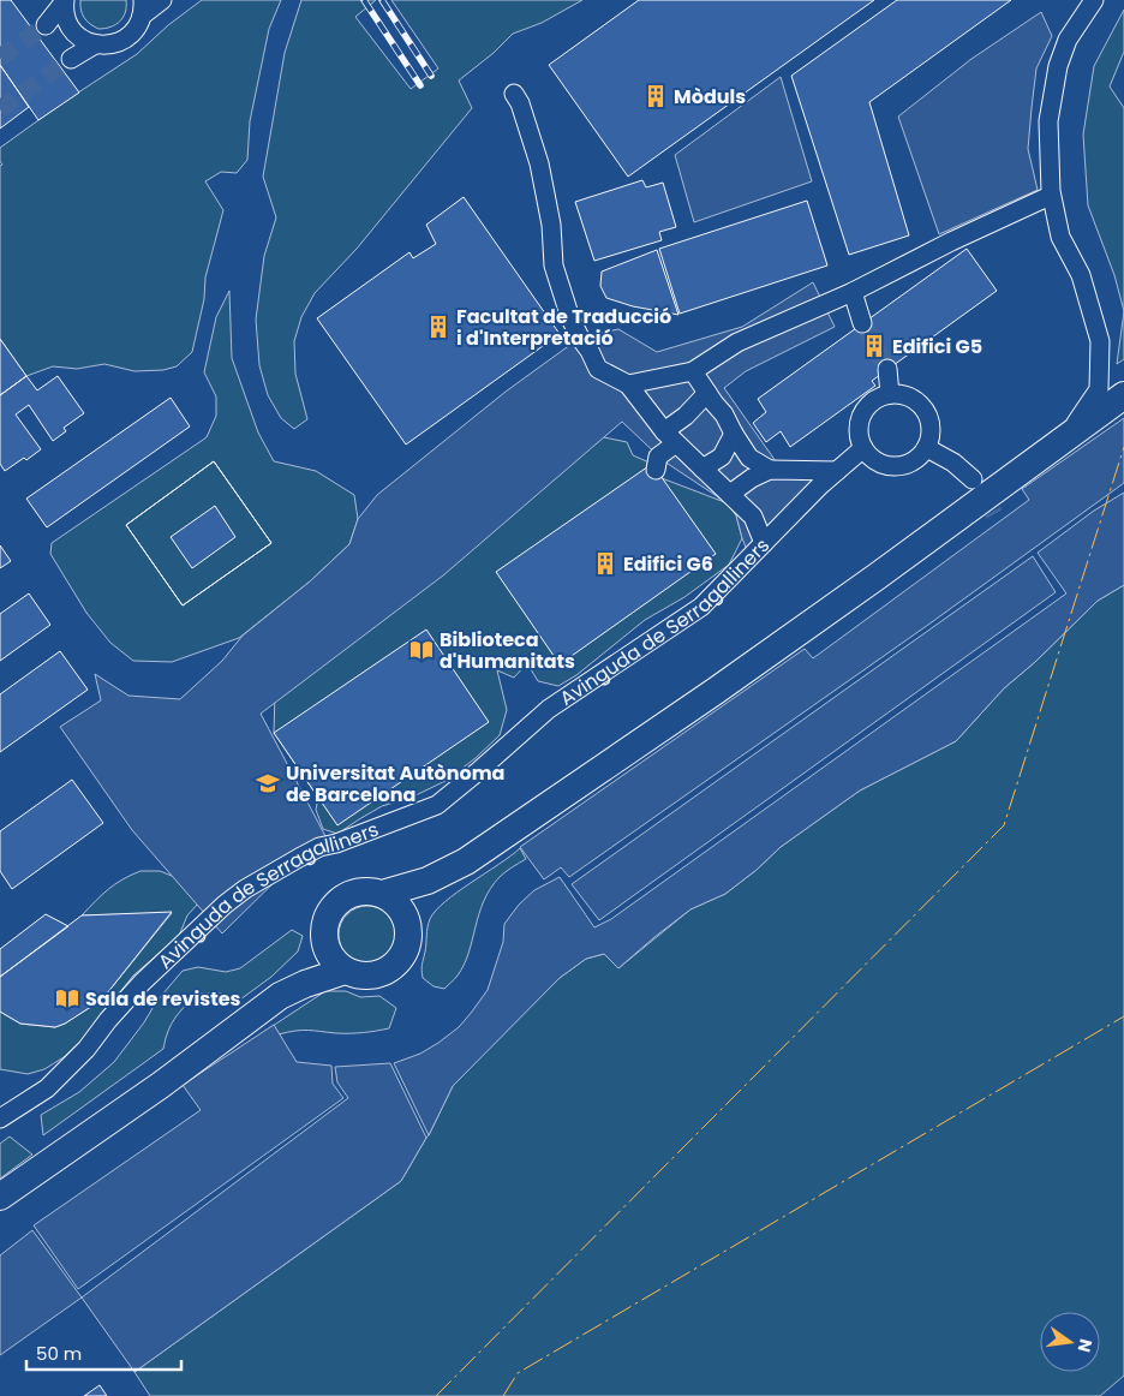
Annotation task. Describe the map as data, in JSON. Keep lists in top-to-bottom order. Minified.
{"streets":{"street":["Avinguda de Serragalliners"]},"places":{"building":["Mòduls","Facultat de Traducció i d'Interpretació","Edifici G5","Edifici G6"],"library":["Biblioteca d'Humanitats","Sala de revistes"],"school or university":["Universitat Autònoma de Barcelona"]},"scale_bar":"50 m","north":"right"}
